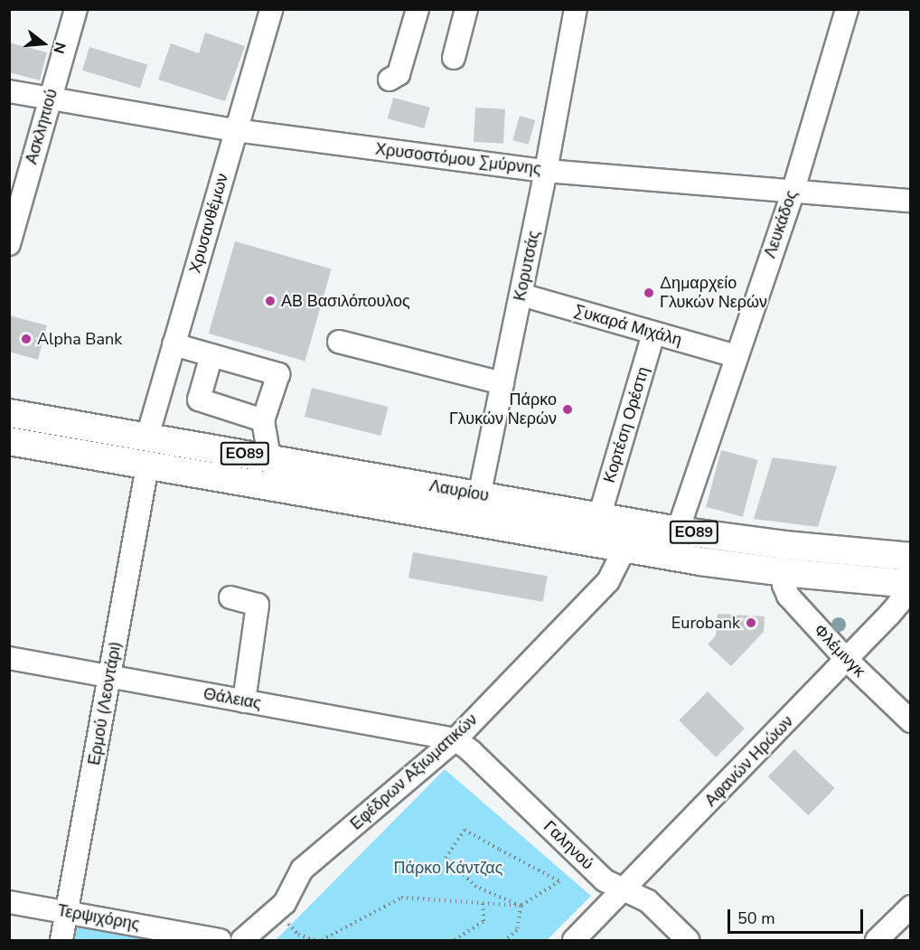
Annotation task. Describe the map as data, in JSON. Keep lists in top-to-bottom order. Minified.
{"streets":{"main road":["ΕΟ89","Λαυρίου"],"street":["Ασκληπιού","Χρυσοστόμου Σμύρνης","Χρυσανθέμων","Λευκάδος","Κορυτσάς","Συκαρά Μιχάλη","Κορτέση Ορέστη","Φλέμινγκ","Θάλειας","Ερμού (Λεοντάρι)","Αφανών Ηρώων","Εφέδρων Αξιωματικών","Γαληνού","Τερψιχόρης"]},"crossings":[["Ασκληπιού","Χρυσοστόμου Σμύρνης"],["Χρυσοστόμου Σμύρνης","Χρυσανθέμων"],["Χρυσοστόμου Σμύρνης","Λευκάδος"],["Χρυσοστόμου Σμύρνης","Κορυτσάς"],["Χρυσανθέμων","Λαυρίου"],["Λευκάδος","Συκαρά Μιχάλη"],["Λευκάδος","Λαυρίου"],["Κορυτσάς","Συκαρά Μιχάλη"],["Κορυτσάς","Λαυρίου"],["Συκαρά Μιχάλη","Κορτέση Ορέστη"],["Κορτέση Ορέστη","Λαυρίου"],["Λαυρίου","Φλέμινγκ"],["Λαυρίου","Ερμού (Λεοντάρι)"],["Λαυρίου","Αφανών Ηρώων"],["Λαυρίου","Εφέδρων Αξιωματικών"],["Φλέμινγκ","Αφανών Ηρώων"],["Θάλειας","Ερμού (Λεοντάρι)"],["Θάλειας","Εφέδρων Αξιωματικών"],["Θάλειας","Γαληνού"],["Ερμού (Λεοντάρι)","Τερψιχόρης"],["Αφανών Ηρώων","Γαληνού"],["Εφέδρων Αξιωματικών","Γαληνού"]],"parks":["Πάρκο Κάντζας"],"places":["Δημαρχείο Γλυκών Νερών","ΑΒ Βασιλόπουλος","Alpha Bank","Πάρκο Γλυκών Νερών","Eurobank"],"scale_bar":"50 m","north":"right"}
